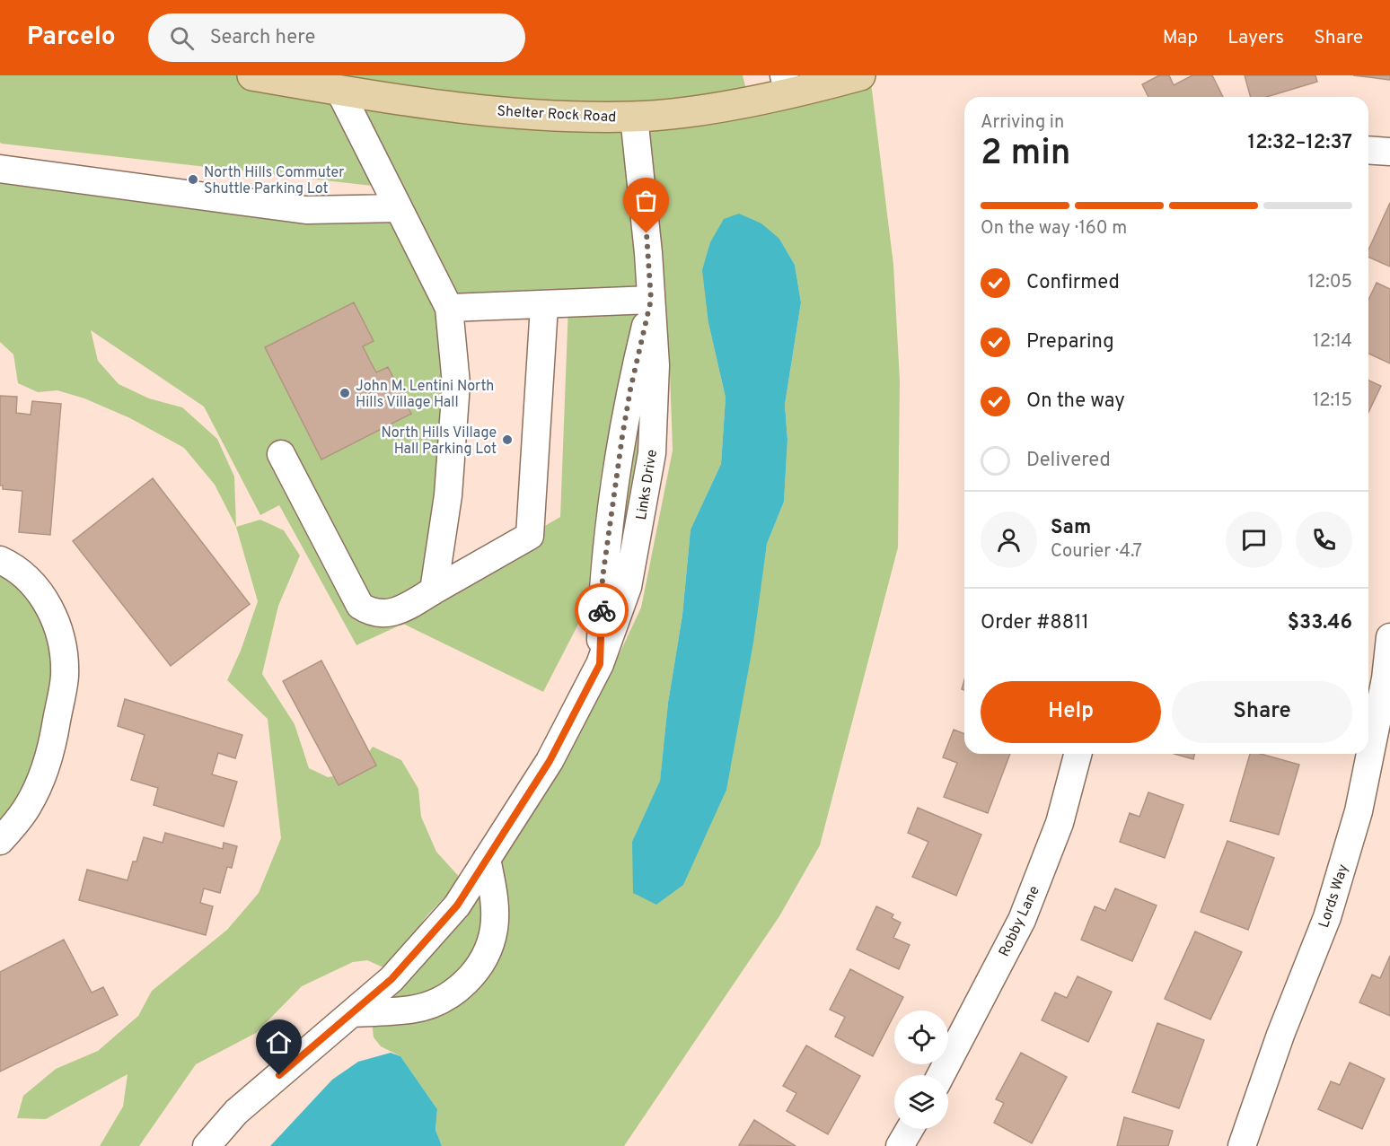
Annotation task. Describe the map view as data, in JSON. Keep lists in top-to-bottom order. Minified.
{"streets":{"main road":["Shelter Rock Road"],"street":["Links Drive","Lords Way","Robby Lane"]},"crossings":[["Shelter Rock Road","Links Drive"]],"places":["North Hills Commuter Shuttle Parking Lot","John M. Lentini North Hills Village Hall","North Hills Village Hall Parking Lot"],"page":{"header":"Parcelo","search":"Search here","nav":["Map","Layers","Share"],"heading":["2 min","Arriving in","12:32–12:37"],"panel":["Sam","Courier · 4.7","Order #8811","$33.46"],"bar":"On the way · 160 m","list":[["Confirmed","12:05"],["Preparing","12:14"],["On the way","12:15"],"Delivered"],"buttons":["Help","Share"]}}
